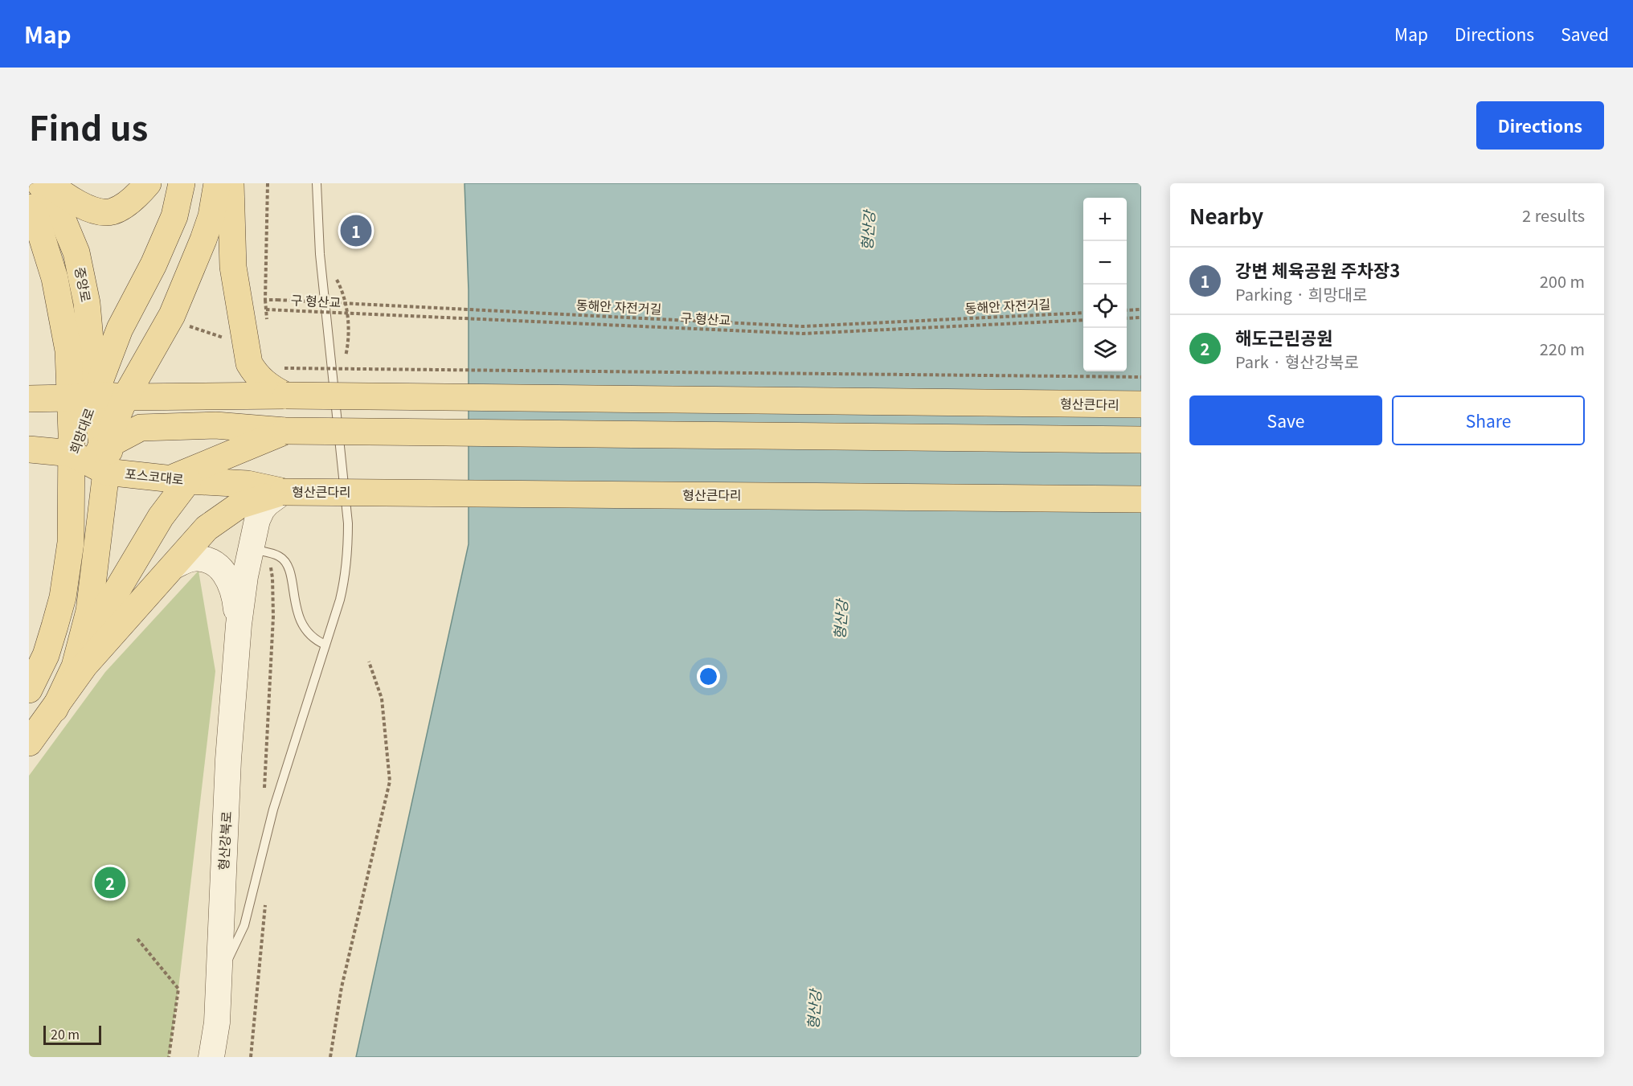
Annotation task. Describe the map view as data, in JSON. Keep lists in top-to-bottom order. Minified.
{"streets":{"main road":["중앙로","형산큰다리","희망대로","포스코대로","형산강북로"],"path":["구 형산교","동해안 자전거길"]},"crossings":[["중앙로","희망대로"],["중앙로","포스코대로"],["형산큰다리","포스코대로"],["형산큰다리","형산강북로"],["희망대로","포스코대로"],["포스코대로","형산강북로"]],"water":["형산강"],"scale_bar":"20 m","page":{"header":"Map","nav":["Map","Directions","Saved"],"title":"Find us","buttons":["Directions",["Save","Share"]],"heading":["Nearby","2 results"],"map_buttons":["+","−"],"pins":["1","2"],"list":[{"mark":"1","name":"강변 체육공원 주차장3","note":"Parking · 희망대로","value":"200 m"},{"mark":"2","name":"해도근린공원","note":"Park · 형산강북로","value":"220 m"}],"scale":"20 m"}}
